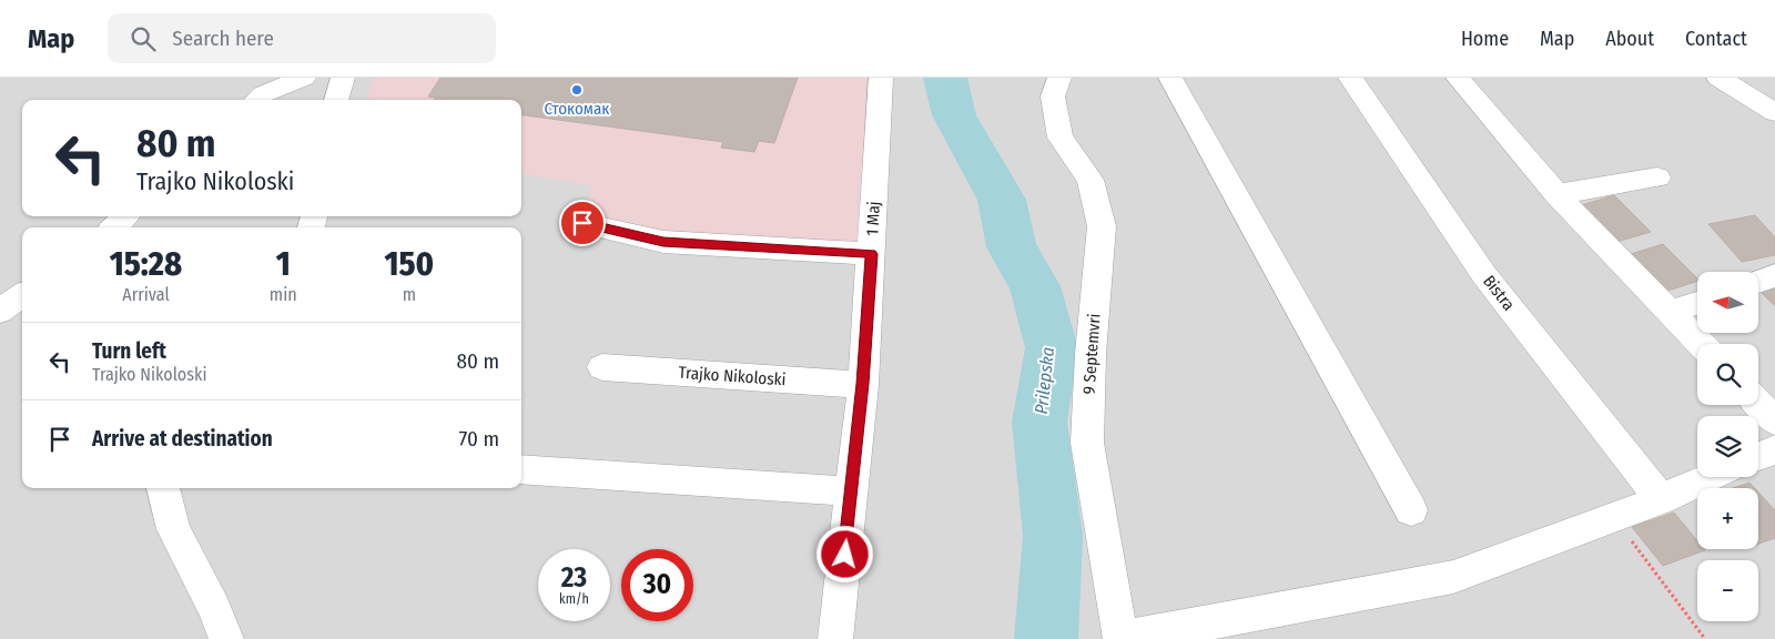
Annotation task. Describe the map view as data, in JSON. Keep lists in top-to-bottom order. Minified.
{"streets":{"street":["1 Maj","Bistra","9 Septemvri","Trajko Nikoloski"]},"crossings":[["1 Maj","Trajko Nikoloski"]],"water":["Prilepska"],"places":["Стокомак"],"north":"left","page":{"header":"Map","search":"Search here","nav":["Home","Map","About","Contact"],"turn":["80 m","Trajko Nikoloski"],"eta":["15:28","Arrival","1","min","150","m"],"map_buttons":["+","−"],"list":[{"name":"Turn left","note":"Trajko Nikoloski","value":"80 m"},{"name":"Arrive at destination","value":"70 m"}],"speed":"23 km/h","limit":"30"}}
